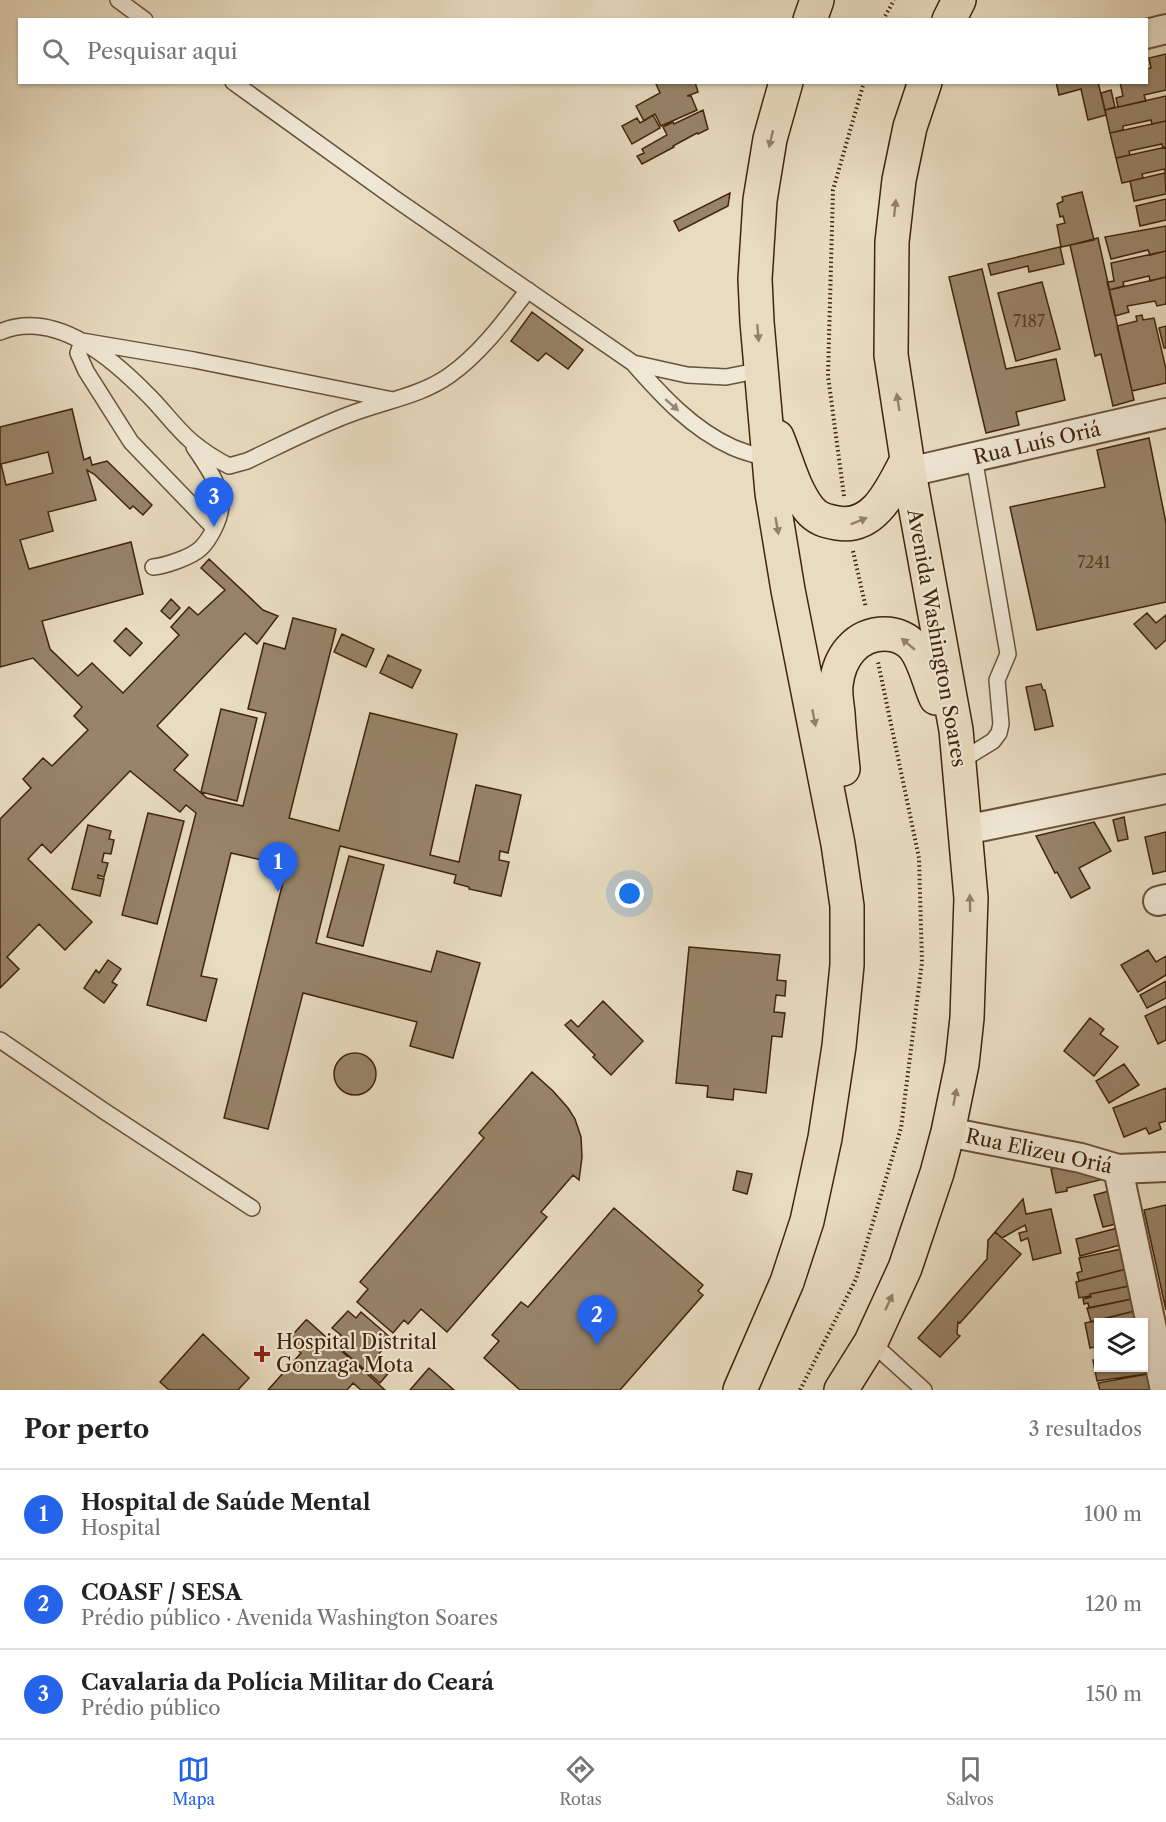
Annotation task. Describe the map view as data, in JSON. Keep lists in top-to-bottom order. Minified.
{"streets":{"highway":["Avenida Washington Soares"],"street":["Rua Luís Oriá","Rua Elizeu Oriá"]},"crossings":[["Rua Luís Oriá","Avenida Washington Soares"],["Avenida Washington Soares","Rua Elizeu Oriá"]],"places":{"health":["Hospital Distrital Gonzaga Mota"]},"house_numbers":["7187","7241"],"page":{"search":"Pesquisar aqui","pins":["3","1","2"],"heading":["Por perto","3 resultados"],"list":[{"mark":"1","name":"Hospital de Saúde Mental","note":"Hospital","value":"100 m"},{"mark":"2","name":"COASF / SESA","note":"Prédio público · Avenida Washington Soares","value":"120 m"},{"mark":"3","name":"Cavalaria da Polícia Militar do Ceará","note":"Prédio público","value":"150 m"}],"nav":["Mapa","Rotas","Salvos"]}}
